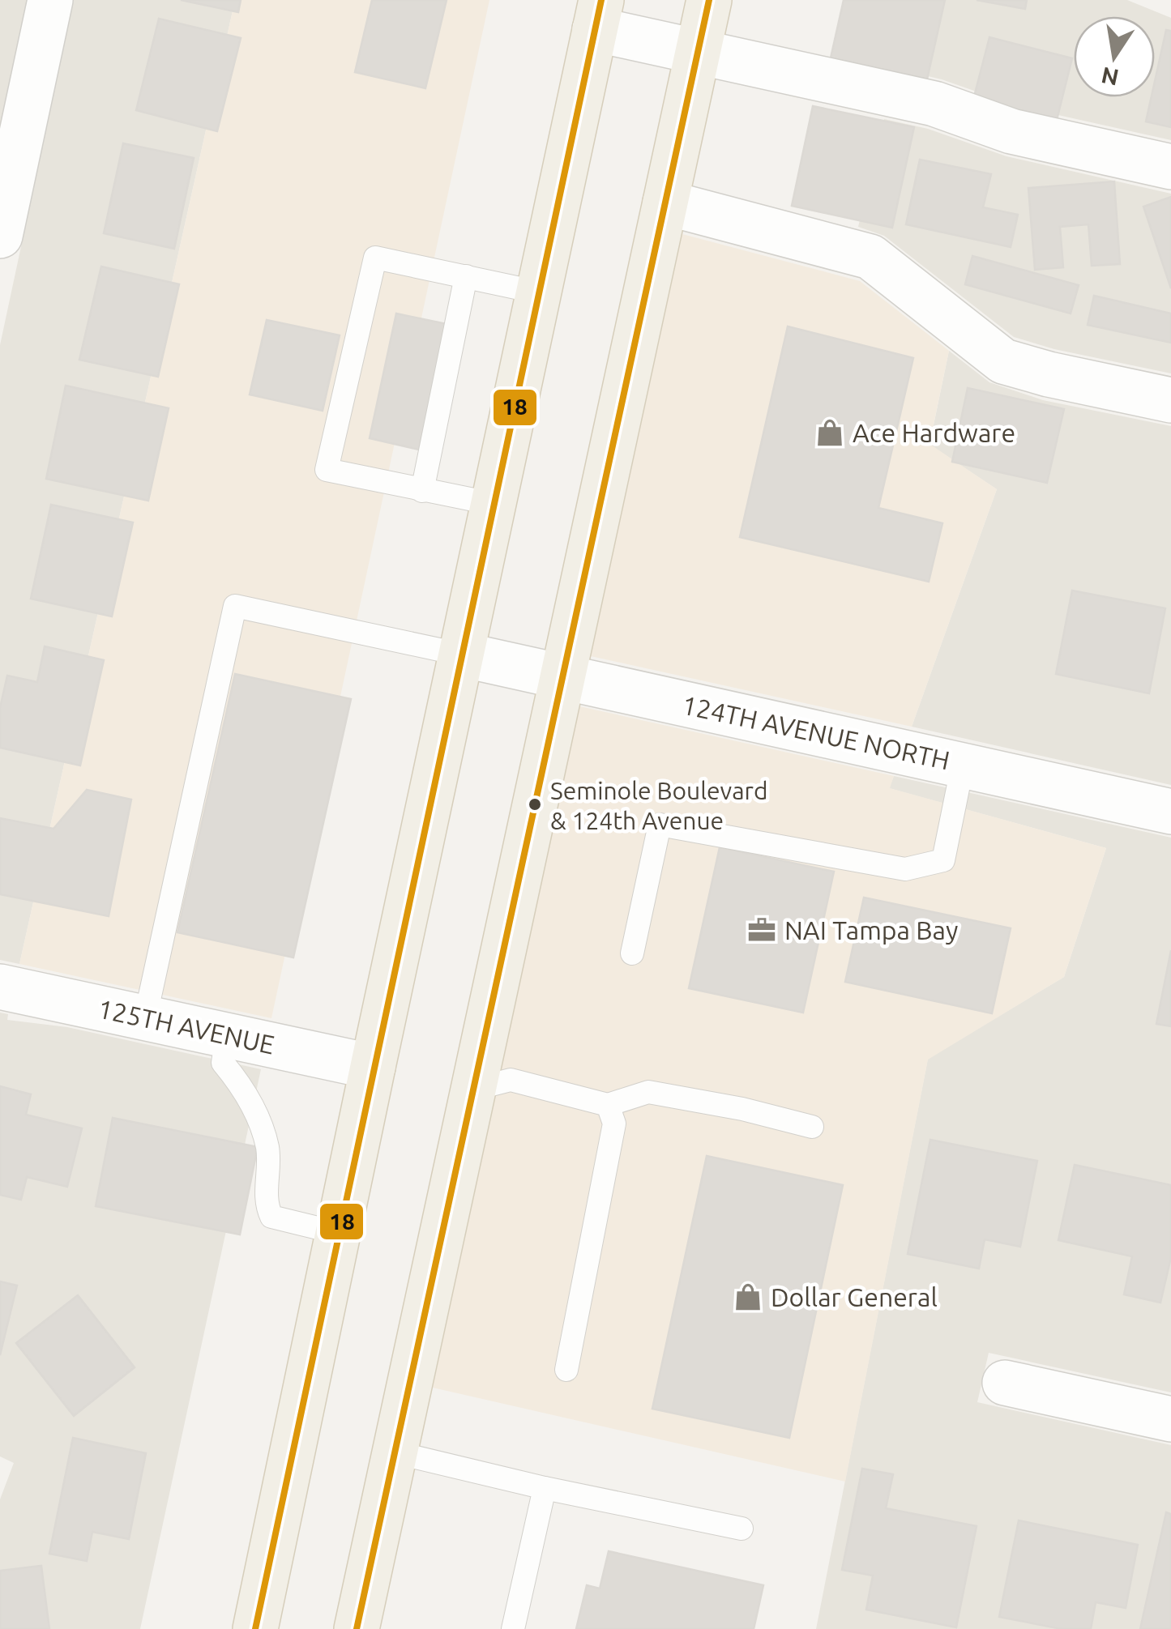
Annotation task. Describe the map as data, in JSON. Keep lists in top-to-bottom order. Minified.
{"streets":{"street":["124TH AVENUE NORTH","125TH AVENUE"]},"places":{"shop":["Ace Hardware","Dollar General"],"other":["Seminole Boulevard & 124th Avenue"],"office":["NAI Tampa Bay"]},"lines":["transit line 18"],"north":"bottom"}
